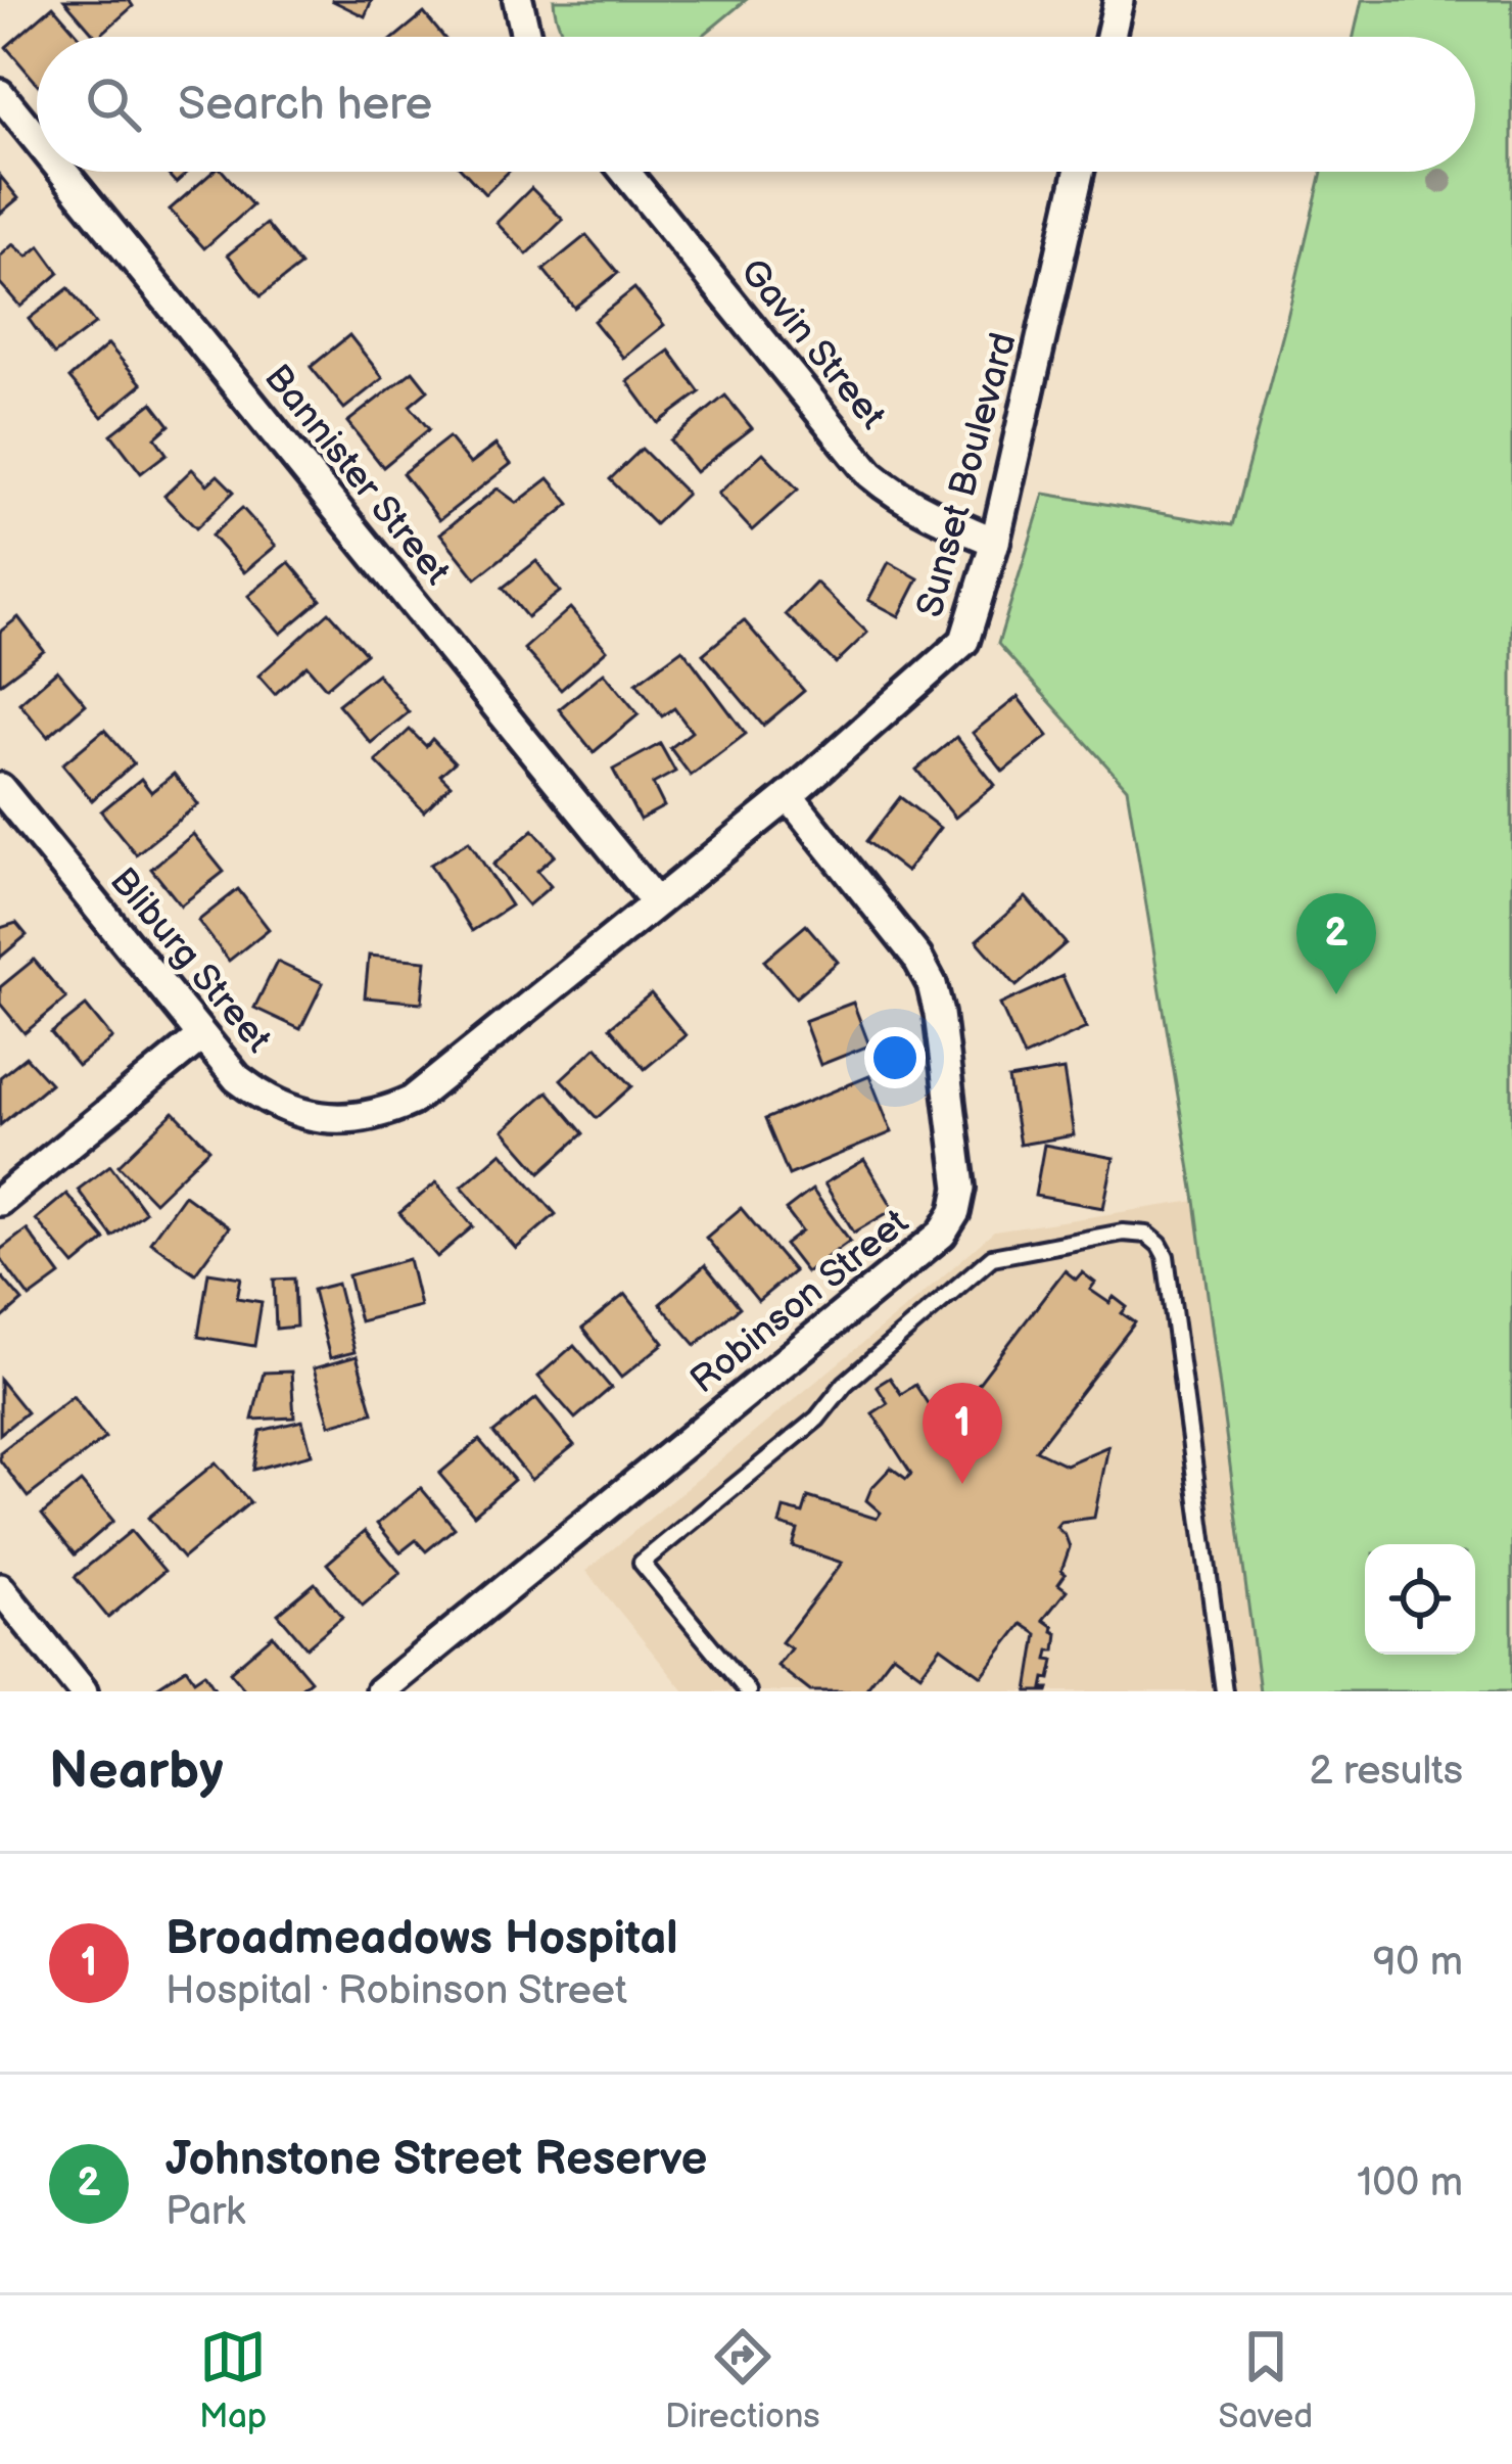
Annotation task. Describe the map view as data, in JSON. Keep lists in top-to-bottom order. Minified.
{"streets":{"street":["Gavin Street","Bannister Street","Sunset Boulevard","Bliburg Street","Robinson Street"]},"crossings":[["Gavin Street","Sunset Boulevard"],["Bannister Street","Sunset Boulevard"],["Bannister Street","Bliburg Street"],["Sunset Boulevard","Bliburg Street"],["Sunset Boulevard","Robinson Street"]],"page":{"search":"Search here","pins":["2","1"],"heading":["Nearby","2 results"],"list":[{"mark":"1","name":"Broadmeadows Hospital","note":"Hospital · Robinson Street","value":"90 m"},{"mark":"2","name":"Johnstone Street Reserve","note":"Park","value":"100 m"}],"nav":["Map","Directions","Saved"]}}
